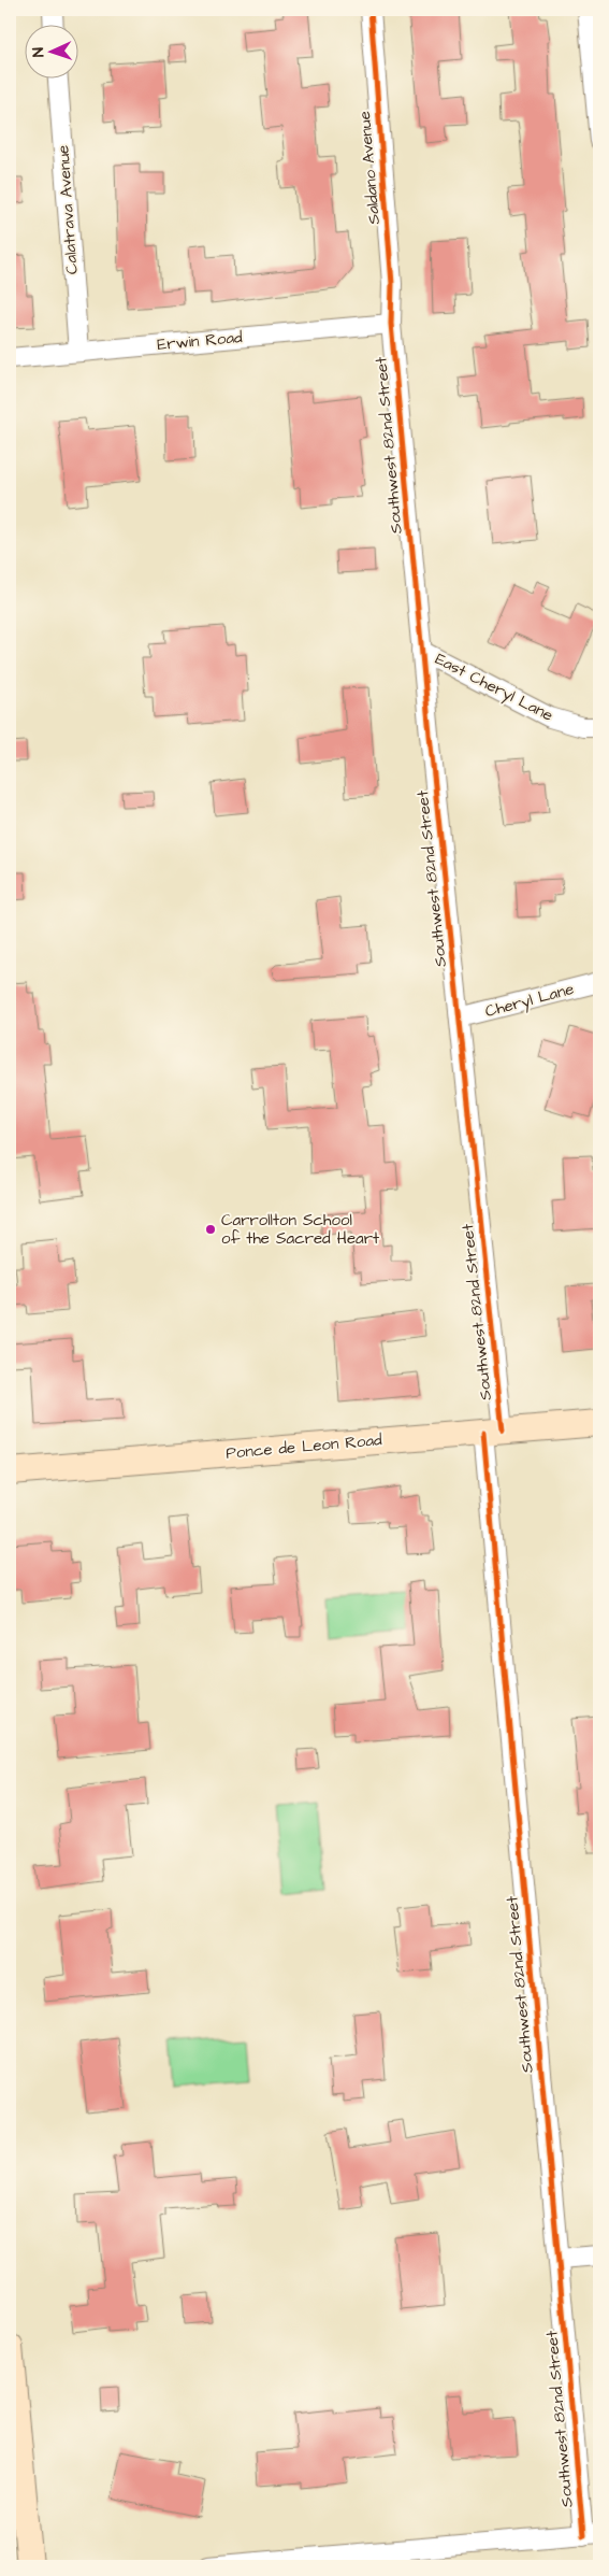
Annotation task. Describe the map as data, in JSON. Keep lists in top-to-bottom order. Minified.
{"streets":{"street":["Saldano Avenue","Calatrava Avenue","Erwin Road","Southwest 82nd Street","East Cheryl Lane","Cheryl Lane","Ponce de Leon Road"]},"crossings":[["Saldano Avenue","Erwin Road"],["Saldano Avenue","Southwest 82nd Street"],["Calatrava Avenue","Erwin Road"],["Erwin Road","Southwest 82nd Street"],["Southwest 82nd Street","East Cheryl Lane"],["Southwest 82nd Street","Cheryl Lane"],["Southwest 82nd Street","Ponce de Leon Road"]],"places":["Carrollton School of the Sacred Heart"],"north":"left"}
